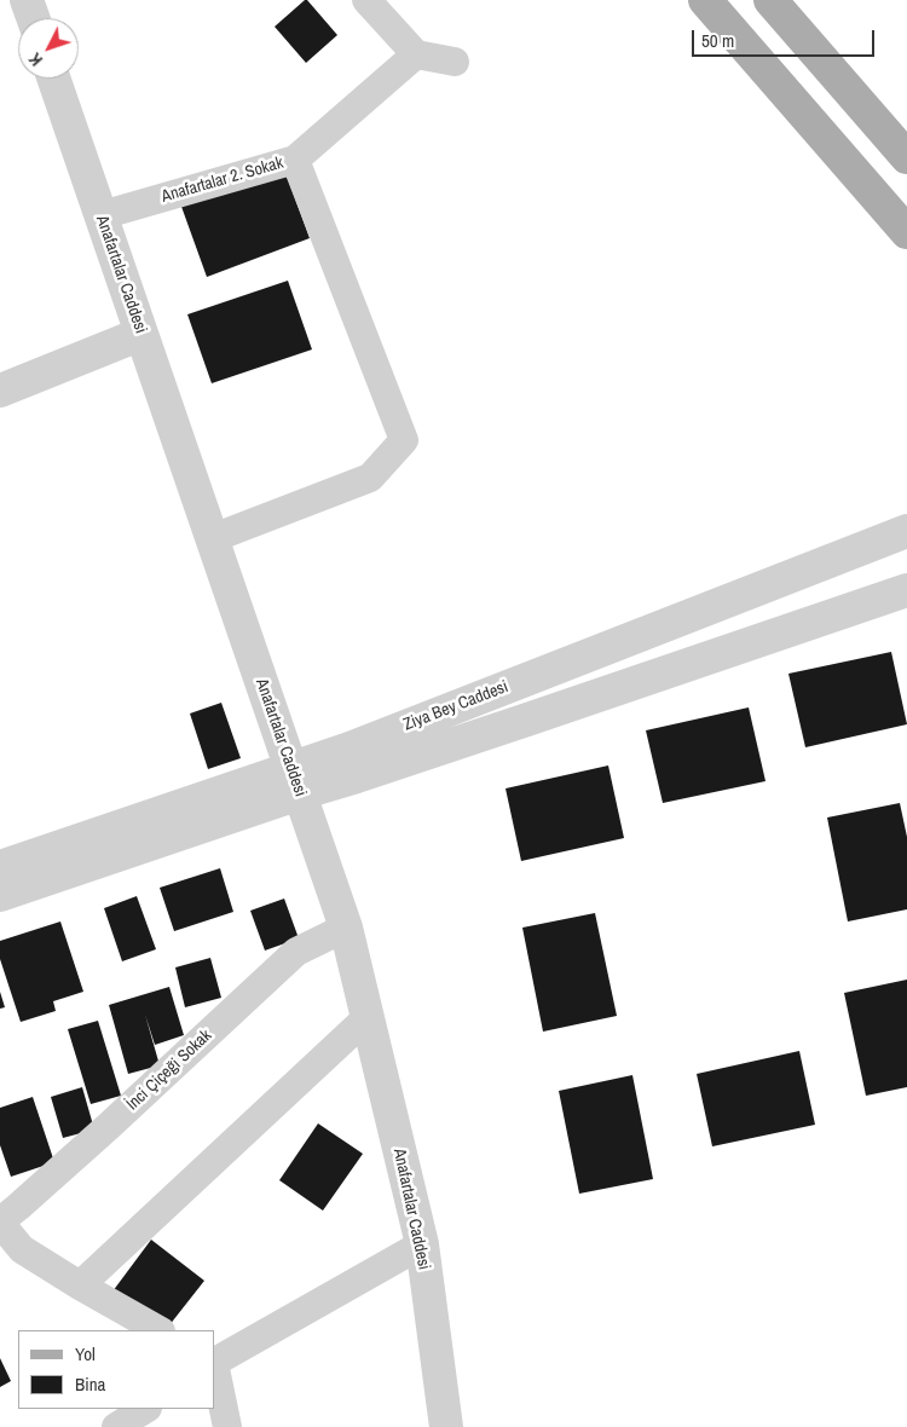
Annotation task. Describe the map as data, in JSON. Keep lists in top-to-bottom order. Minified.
{"streets":{"street":["Anafartalar 2. Sokak","Anafartalar Caddesi","Ziya Bey Caddesi","İnci Çiçeği Sokak"]},"crossings":[["Anafartalar 2. Sokak","Anafartalar Caddesi"],["Anafartalar Caddesi","Ziya Bey Caddesi"],["Anafartalar Caddesi","İnci Çiçeği Sokak"]],"legend":["Yol","Bina"],"scale_bar":"50 m","north":"bottom left"}
